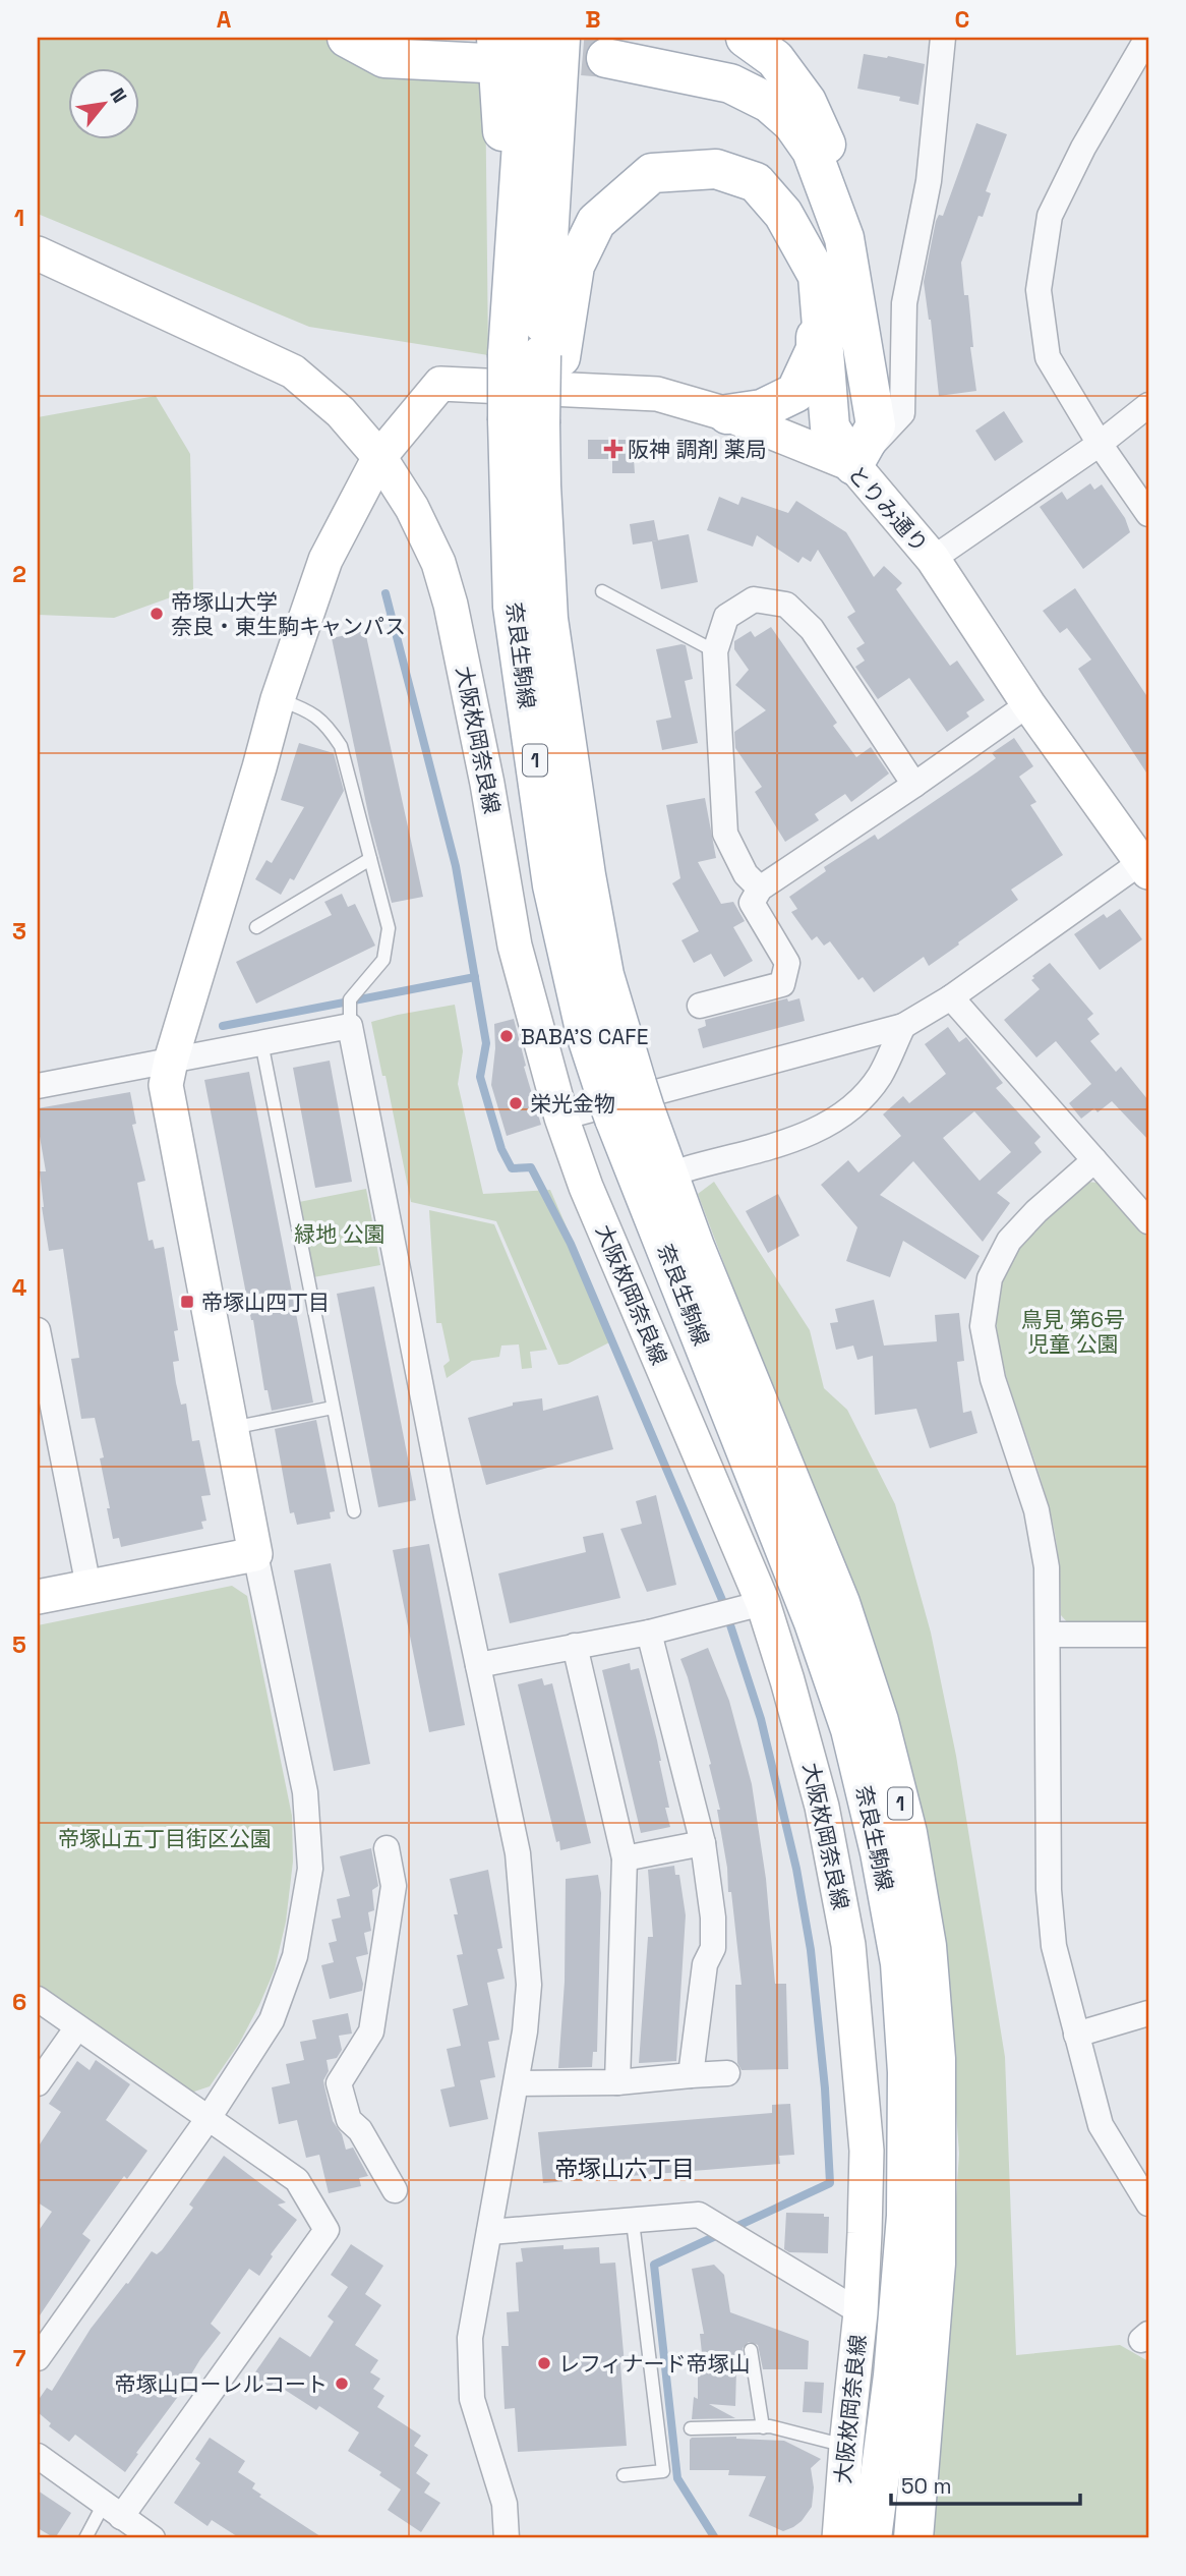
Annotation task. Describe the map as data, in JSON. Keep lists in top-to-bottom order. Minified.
{"streets":{"main road":["とりみ通り","奈良生駒線","大阪枚岡奈良線","1"]},"crossings":[["とりみ通り","大阪枚岡奈良線"]],"districts":["帝塚山六丁目"],"parks":["緑地 公園","鳥見 第6号 児童 公園","帝塚山五丁目街区公園"],"places":{"health":["阪神 調剤 薬局"],"other":["帝塚山大学 奈良・東生駒キャンパス","BABA'S CAFE","栄光金物","レフィナード帝塚山","帝塚山ローレルコート"],"transit":["帝塚山四丁目"]},"scale_bar":"50 m","north":"top right","grid":{"columns":["A","B","C"],"rows":["1","2","3","4","5","6","7"]}}
